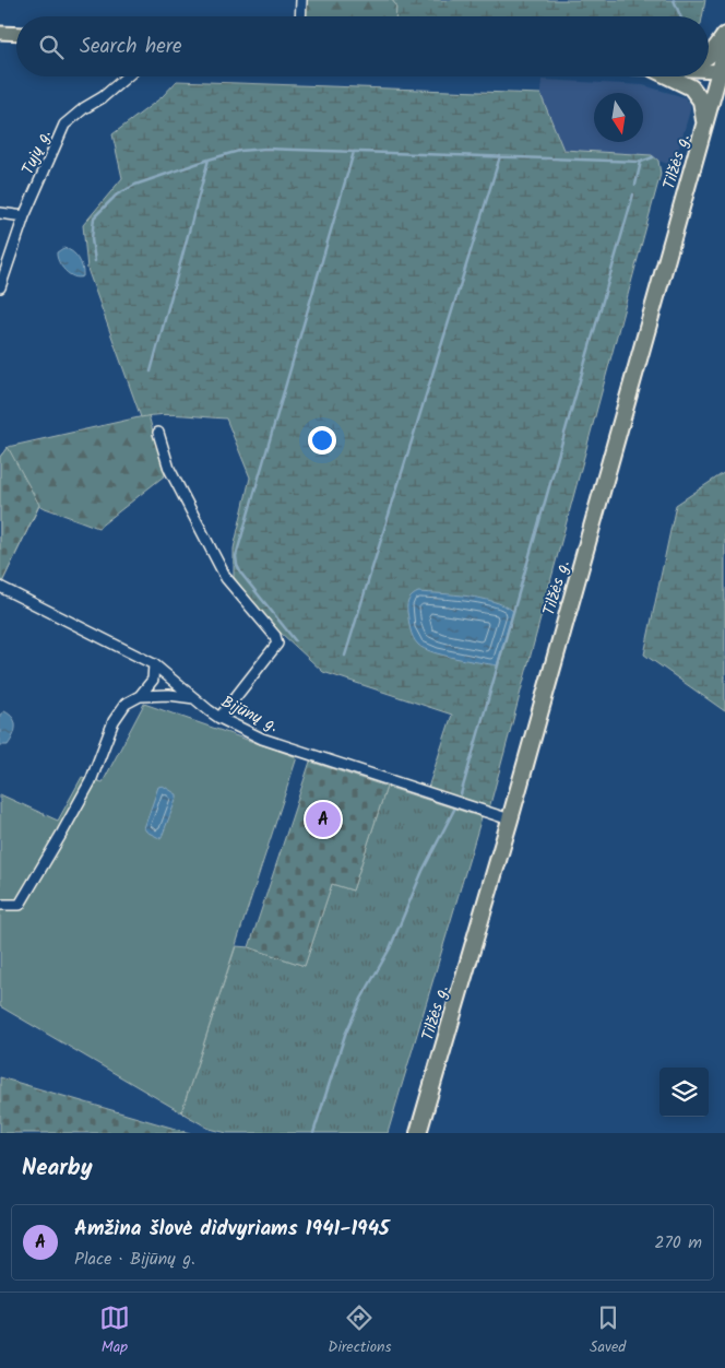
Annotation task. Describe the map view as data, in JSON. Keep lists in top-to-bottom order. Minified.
{"streets":{"highway":["Tilžės g."],"street":["Tujų g.","Bijūnų g."]},"crossings":[["Tilžės g.","Bijūnų g."]],"north":"bottom","page":{"search":"Search here","pins":"A","heading":"Nearby","list":[{"mark":"A","name":"Amžina šlovė didvyriams 1941-1945","note":"Place · Bijūnų g.","value":"270 m"}],"nav":["Map","Directions","Saved"]}}
